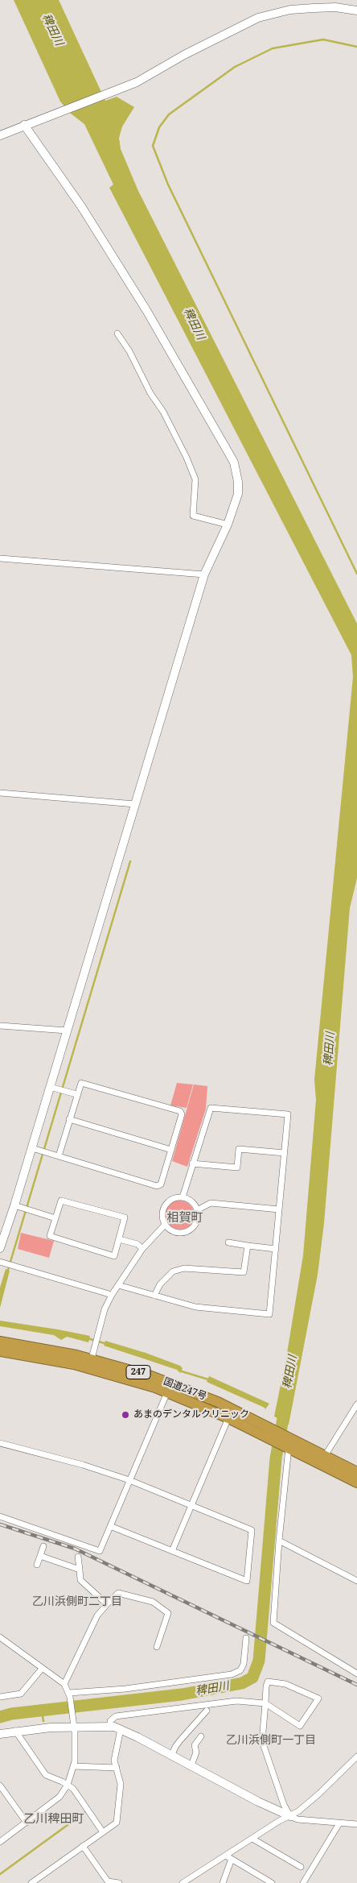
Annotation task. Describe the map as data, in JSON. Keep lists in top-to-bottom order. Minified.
{"streets":{"highway":["247","国道247号"]},"districts":["相賀町","乙川浜側町二丁目","乙川浜側町一丁目","乙川稗田町"],"water":["稗田川"],"places":["あまのデンタルクリニック"]}
